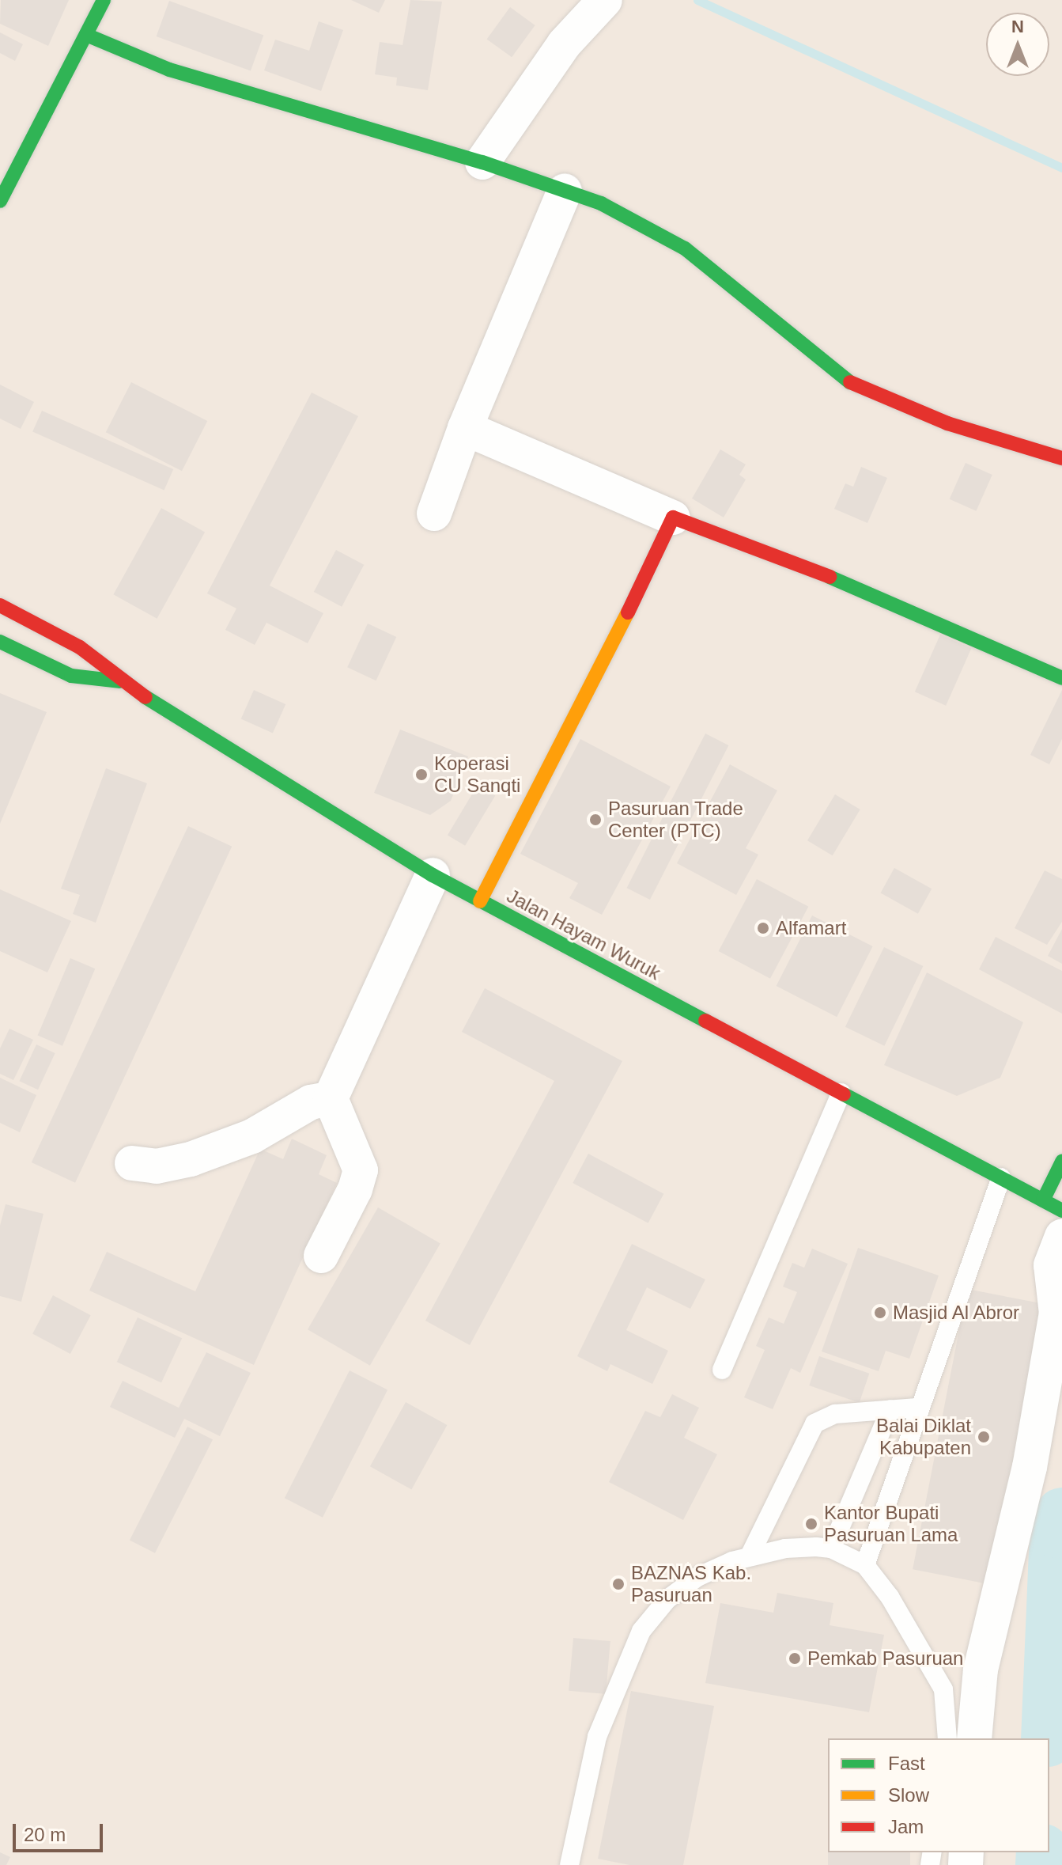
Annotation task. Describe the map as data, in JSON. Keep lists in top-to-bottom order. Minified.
{"streets":{"street":["Jalan Hayam Wuruk"]},"places":["Koperasi CU Sanqti","Pasuruan Trade Center (PTC)","Alfamart","Masjid Al Abror","Balai Diklat Kabupaten","Kantor Bupati Pasuruan Lama","BAZNAS Kab. Pasuruan","Pemkab Pasuruan"],"legend":["Fast","Slow","Jam"],"scale_bar":"20 m","north":"top"}
